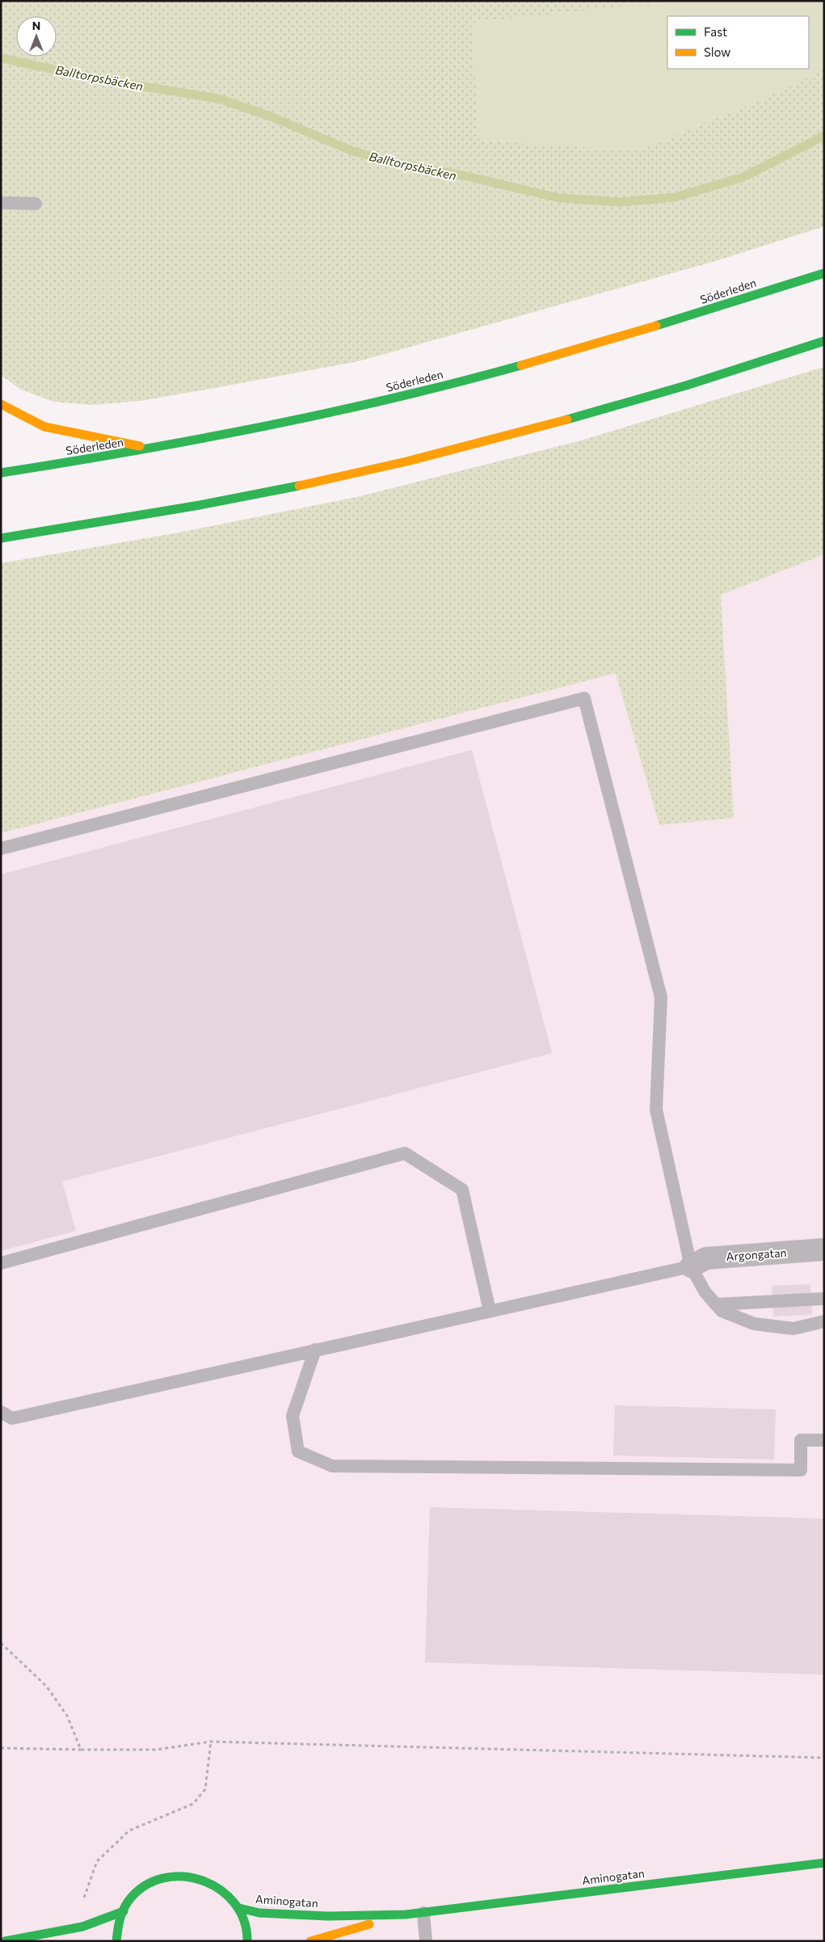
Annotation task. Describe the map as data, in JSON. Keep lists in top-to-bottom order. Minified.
{"streets":{"main road":["Söderleden","Aminogatan"],"street":["Argongatan"]},"water":["Balltorpsbäcken"],"legend":["Fast","Slow"],"north":"top"}
